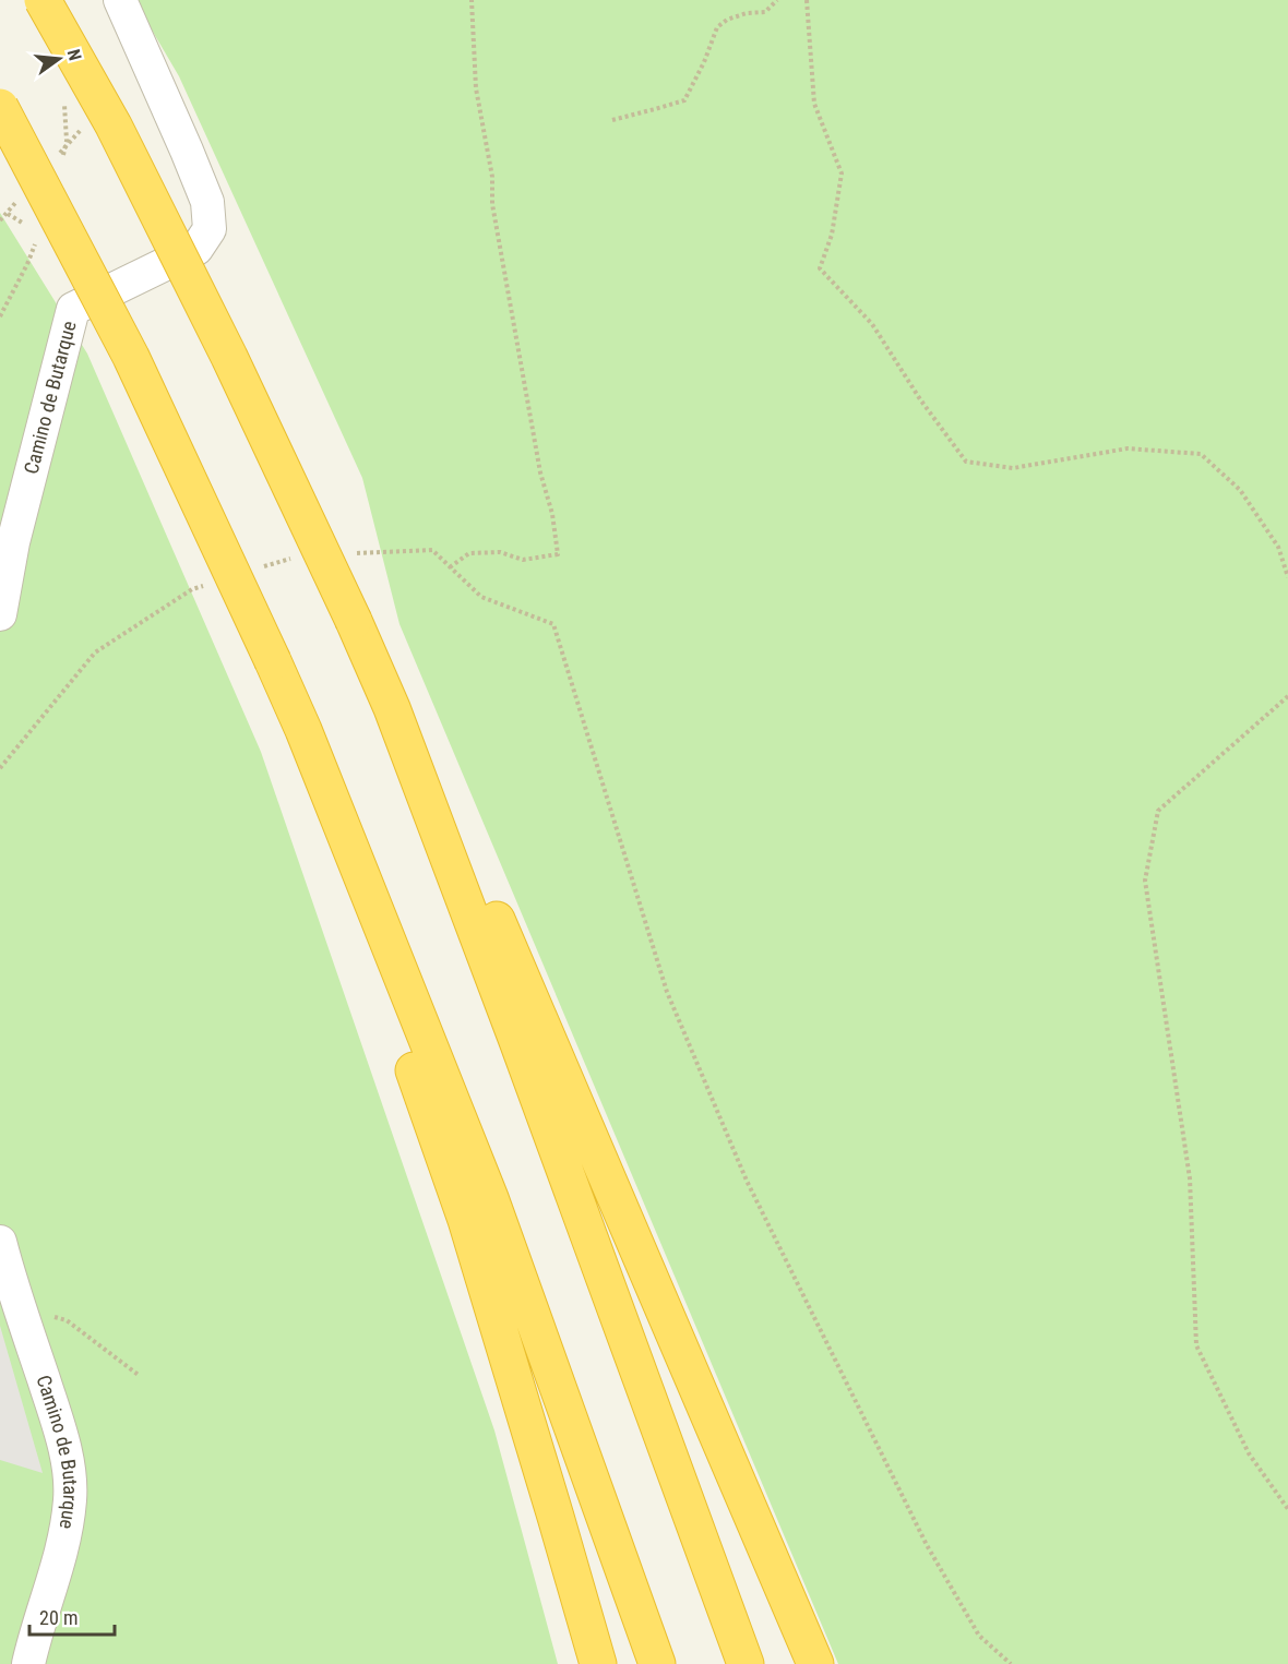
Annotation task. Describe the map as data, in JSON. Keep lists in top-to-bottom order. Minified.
{"streets":{"street":["Camino de Butarque"]},"scale_bar":"20 m","north":"right"}
